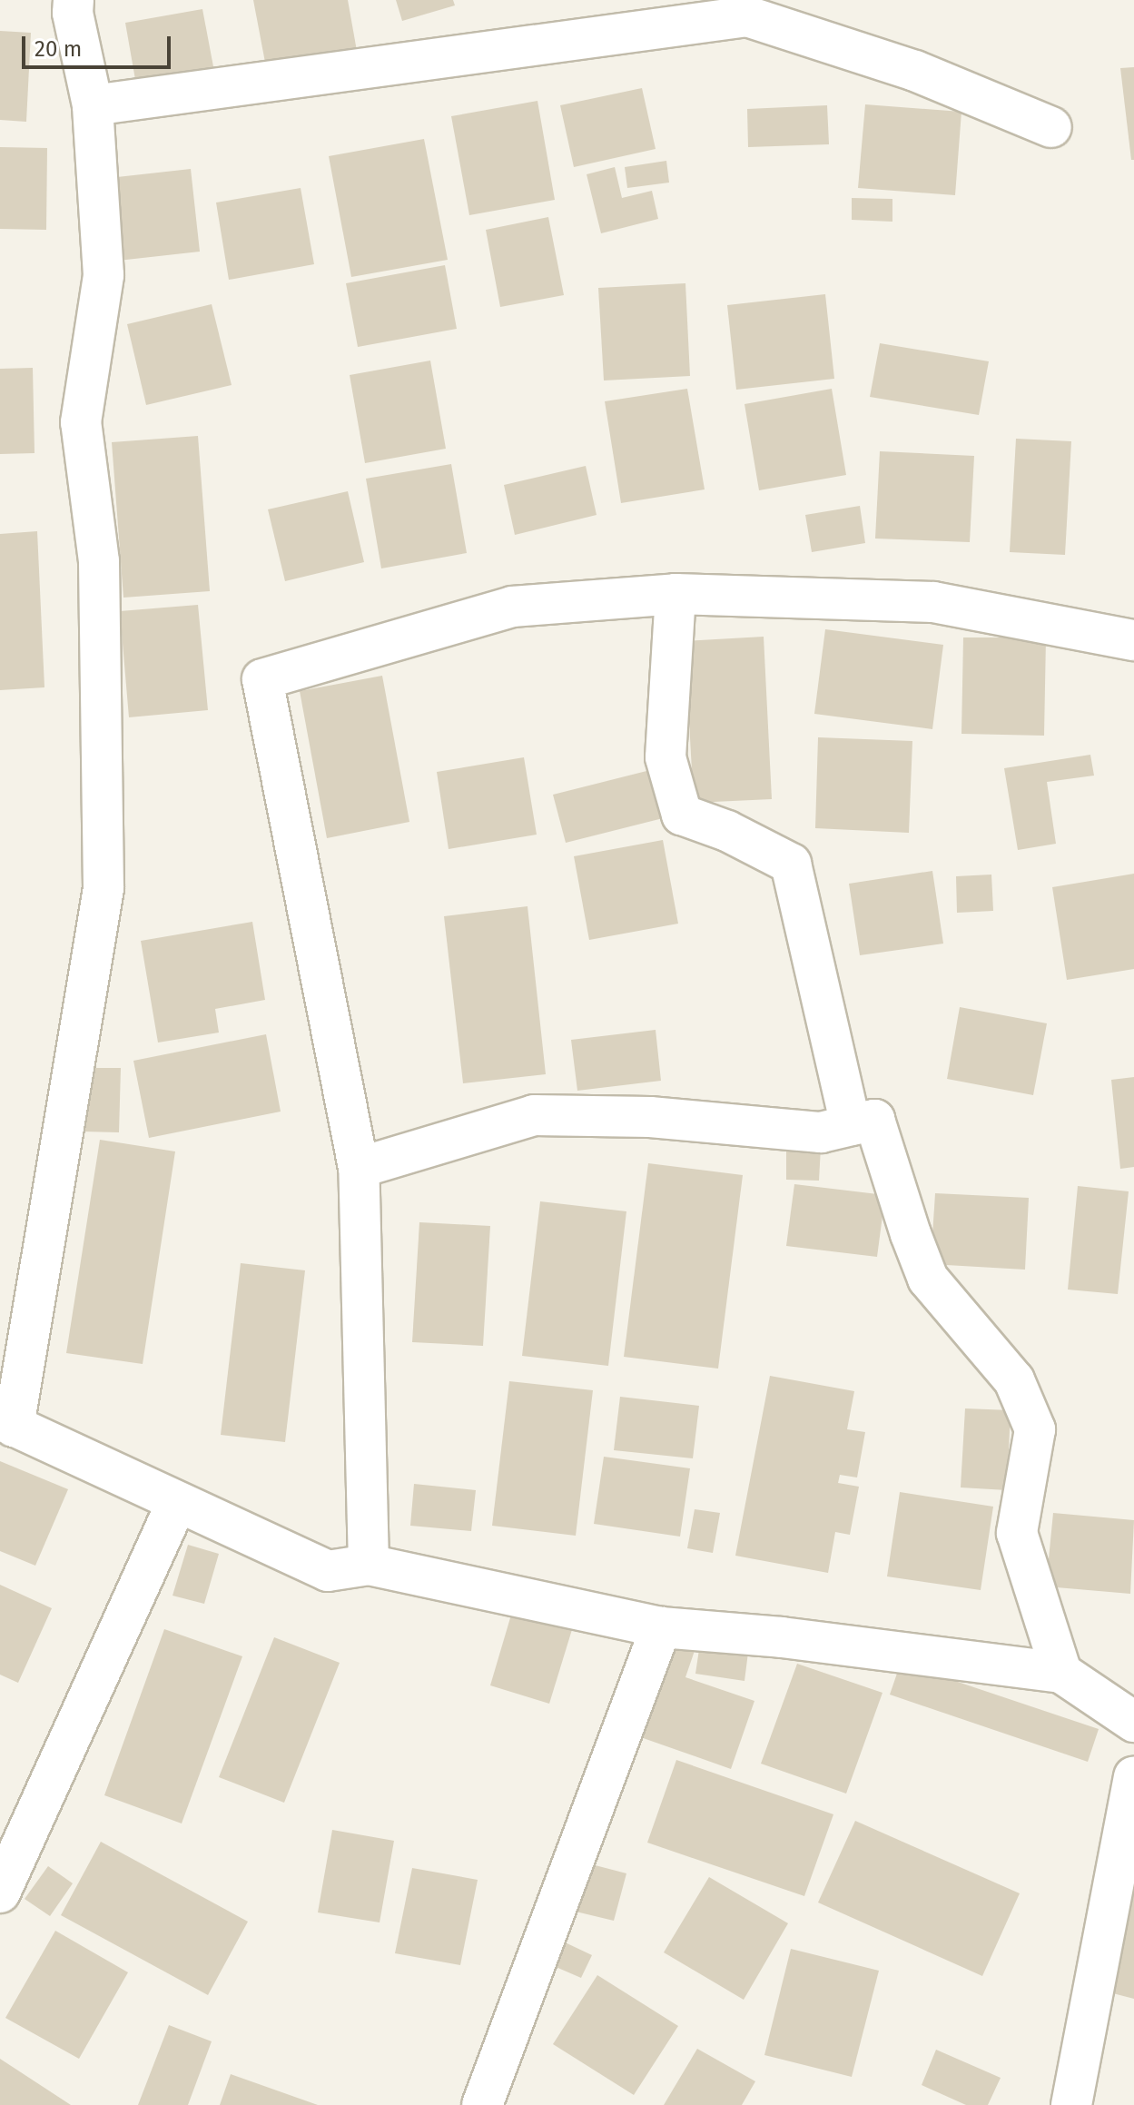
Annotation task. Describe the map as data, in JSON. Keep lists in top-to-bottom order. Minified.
{"scale_bar":"20 m"}
